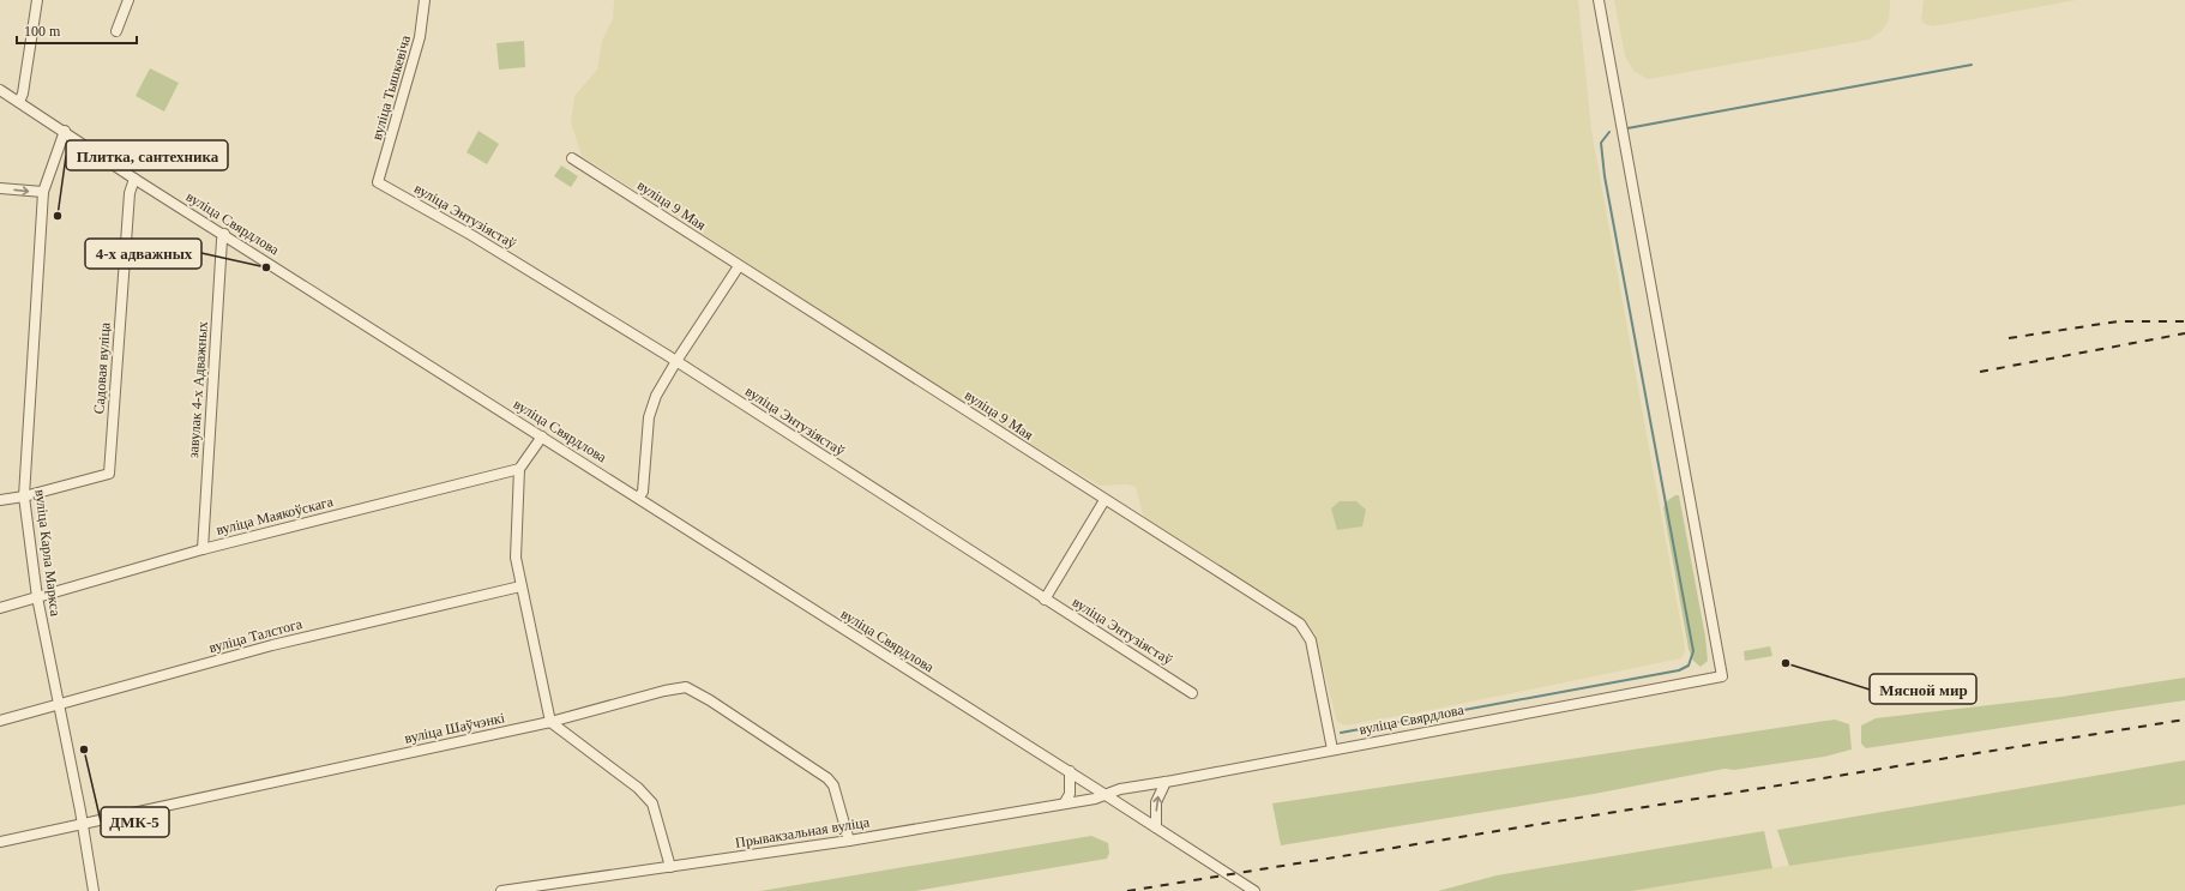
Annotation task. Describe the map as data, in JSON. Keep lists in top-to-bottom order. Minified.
{"streets":{"street":["вуліца Тышкевіча","вуліца 9 Мая","вуліца Энтузіястаў","вуліца Свярдлова","Садовая вуліца","завулак 4-х Адважных","вуліца Маякоўскага","вуліца Карла Маркса","вуліца Талстога","вуліца Шаўчэнкі","Прывакзальная вуліца"]},"crossings":[["вуліца Тышкевіча","вуліца Энтузіястаў"],["вуліца 9 Мая","вуліца Свярдлова"],["вуліца Свярдлова","Садовая вуліца"],["вуліца Свярдлова","завулак 4-х Адважных"],["вуліца Свярдлова","вуліца Карла Маркса"],["вуліца Свярдлова","Прывакзальная вуліца"],["Садовая вуліца","вуліца Карла Маркса"],["завулак 4-х Адважных","вуліца Маякоўскага"],["вуліца Маякоўскага","вуліца Карла Маркса"],["вуліца Карла Маркса","вуліца Талстога"],["вуліца Карла Маркса","вуліца Шаўчэнкі"],["вуліца Шаўчэнкі","Прывакзальная вуліца"]],"places":["Плитка, сантехника","4-х адважных","Мясной мир","ДМК-5"],"scale_bar":"100 m"}
